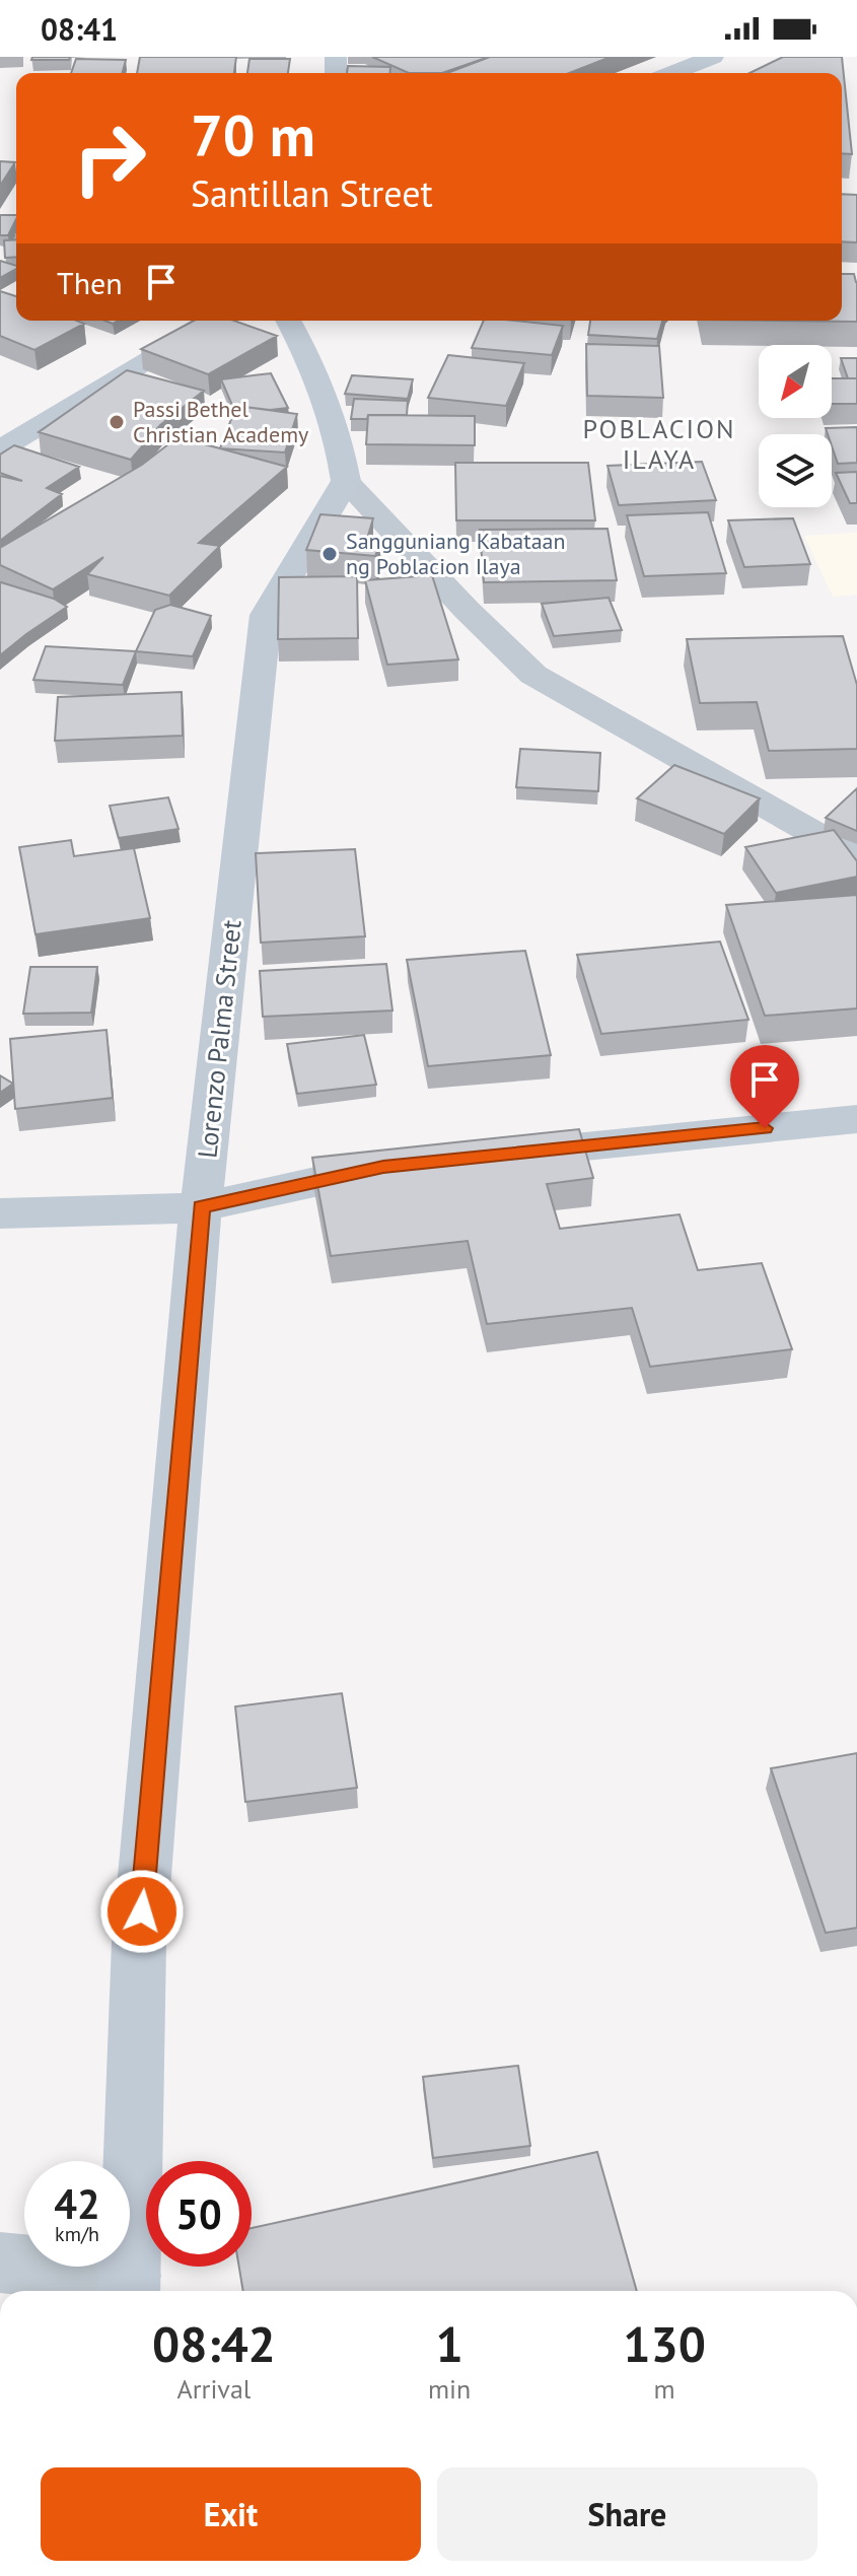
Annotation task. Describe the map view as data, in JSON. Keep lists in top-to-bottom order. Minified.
{"streets":{"street":["Lorenzo Palma Street"]},"districts":["POBLACION ILAYA"],"places":["Passi Bethel Christian Academy","Sangguniang Kabataan ng Poblacion Ilaya"],"north":"bottom left","page":{"status":"08:41","turn":["70 m","Santillan Street"],"then":"Then","speed":"42 km/h","limit":"50","eta":["08:42","Arrival","1","min","130","m"],"buttons":["Exit","Share"]}}
